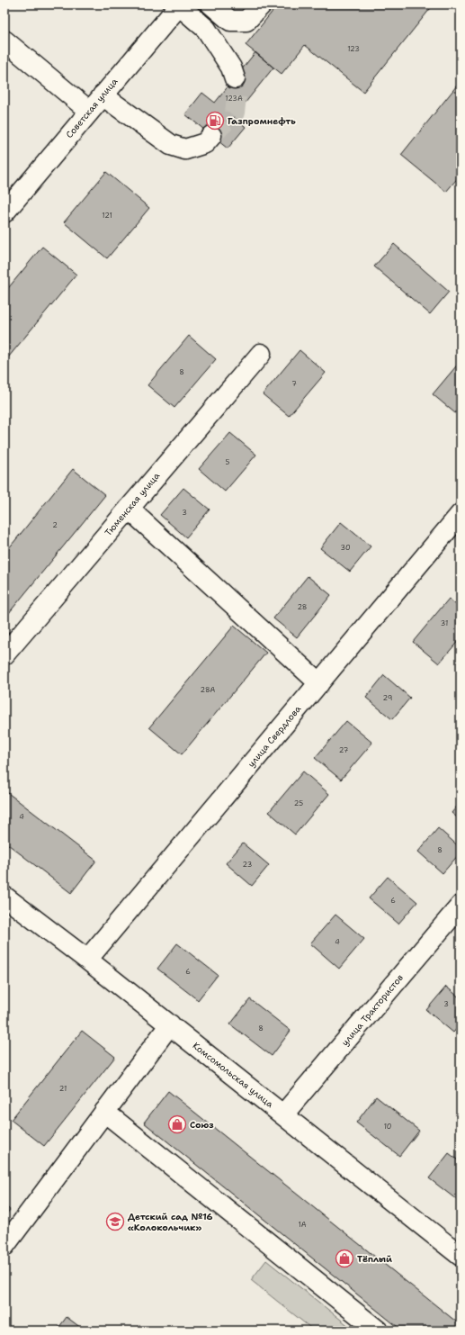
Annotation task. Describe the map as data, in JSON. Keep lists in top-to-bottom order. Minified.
{"streets":{"street":["Советская улица","Тюменская улица","улица Свердлова","улица Трактористов","Комсомольская улица"]},"crossings":[["улица Свердлова","Комсомольская улица"],["улица Трактористов","Комсомольская улица"]],"places":{"fuel station":["Газпромнефть"],"shop":["Союз","Тёплый"],"school or university":["Детский сад №16 «Колокольчик»"]},"house_numbers":["123","123А","121","8","7","5","3","2","30","28","31","28А","29","27","25","4","8","23","6","4","6","3","8","21","10","1А"]}
